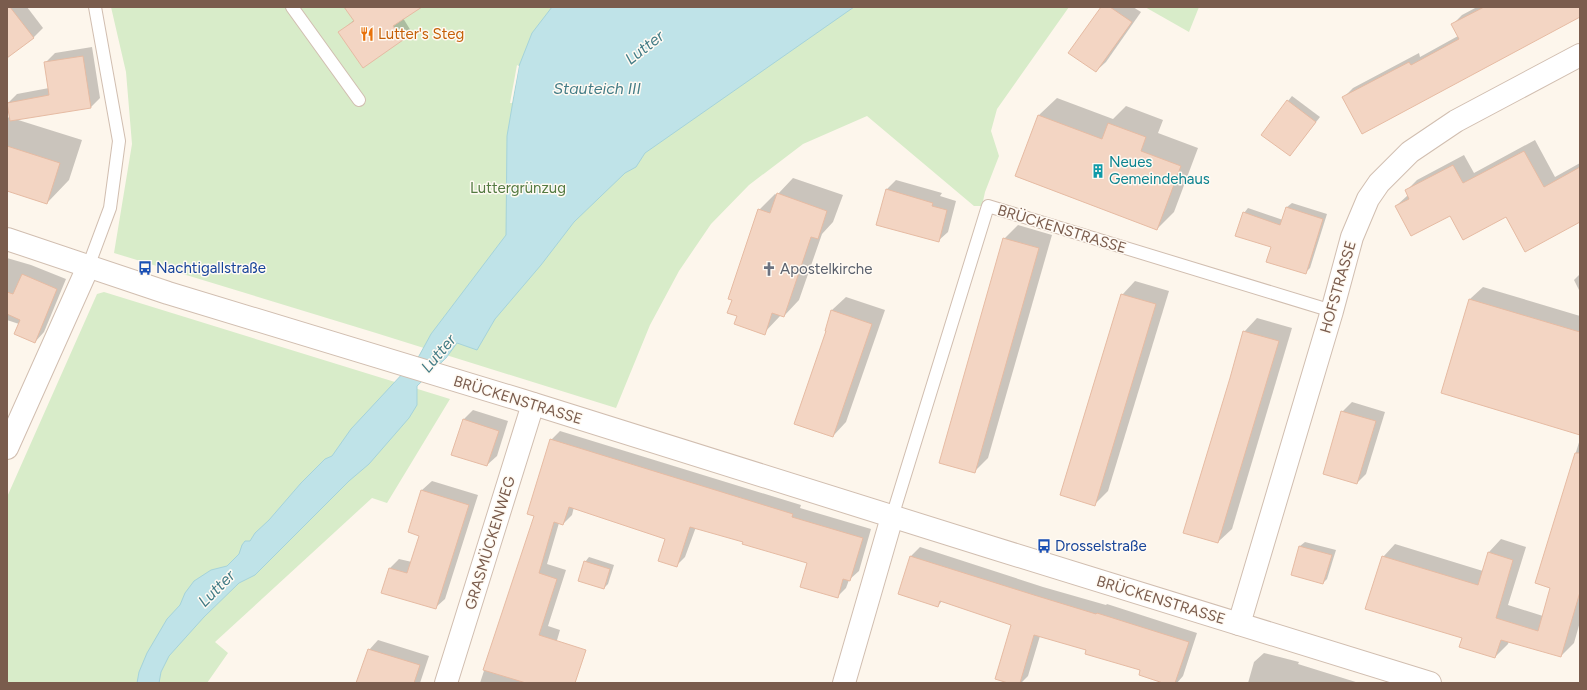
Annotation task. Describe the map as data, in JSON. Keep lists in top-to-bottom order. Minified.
{"streets":{"street":["BRÜCKENSTRASSE","HOFSTRASSE","GRASMÜCKENWEG"]},"crossings":[["BRÜCKENSTRASSE","HOFSTRASSE"],["BRÜCKENSTRASSE","GRASMÜCKENWEG"]],"water":["Lutter","Stauteich III"],"parks":["Luttergrünzug"],"places":{"restaurant":["Lutter's Steg"],"building":["Neues Gemeindehaus"],"bus stop":["Nachtigallstraße","Drosselstraße"],"church":["Apostelkirche"]}}
